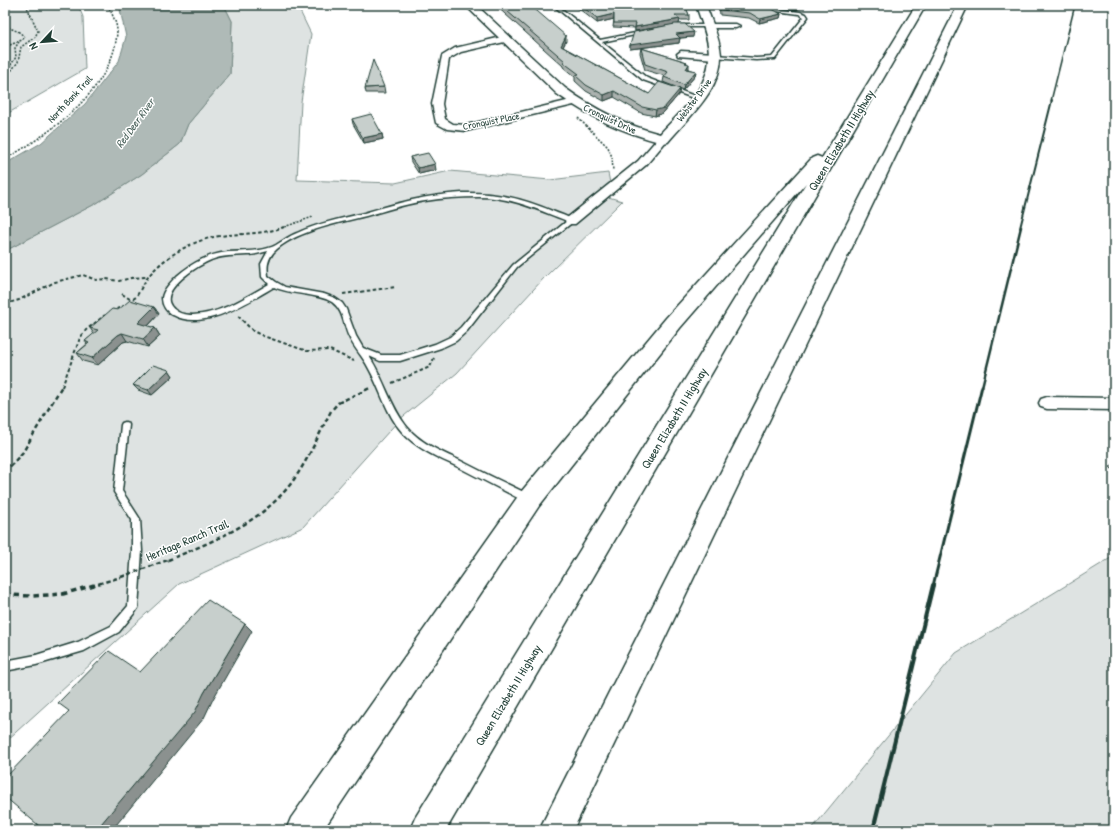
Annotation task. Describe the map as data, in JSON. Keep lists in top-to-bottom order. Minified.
{"streets":{"highway":["Queen Elizabeth II Highway"],"street":["Webster Drive","Cronquist Drive","Cronquist Place"],"path":["North Bank Trail","Heritage Ranch Trail"]},"crossings":[["Webster Drive","Cronquist Drive"],["Cronquist Drive","Cronquist Place"]],"water":["Red Deer River"],"north":"bottom left"}
